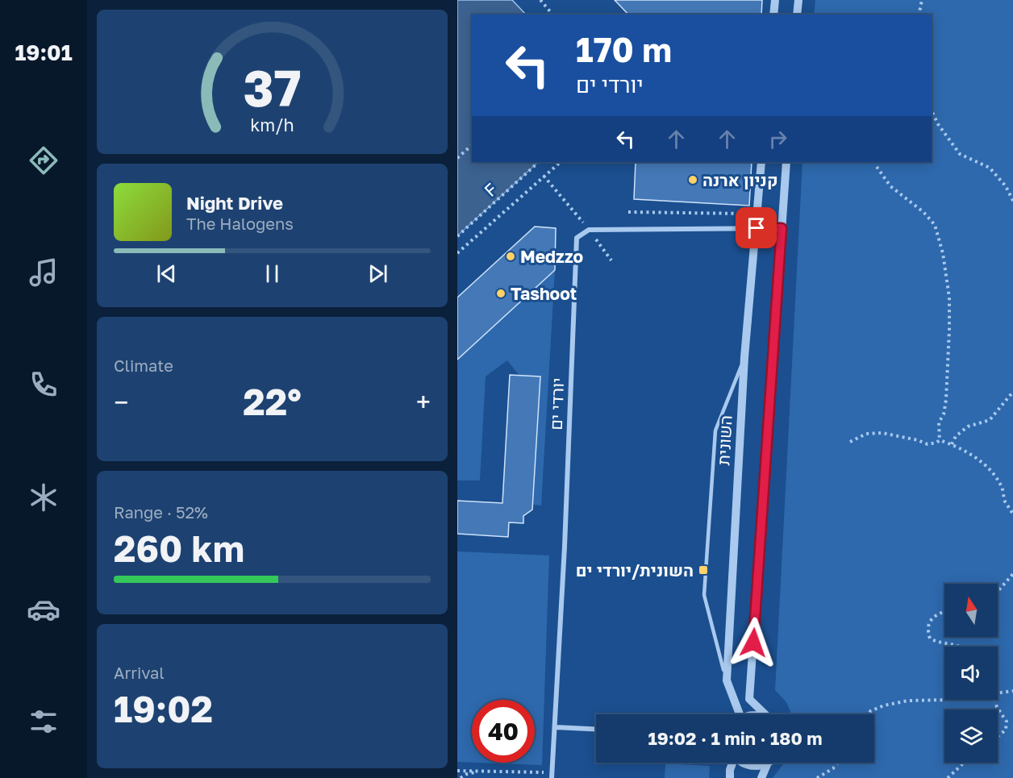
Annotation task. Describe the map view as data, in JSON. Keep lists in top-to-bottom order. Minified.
{"streets":{"street":["יורדי ים","השונית"],"path":["F"]},"places":{"other":["קניון ארנה","Medzzo","Tashoot"],"transit":["השונית/יורדי ים"]},"north":"top","page":{"tabs":"19:01","turn":["170 m","יורדי ים"],"song":["Night Drive","The Halogens"],"tile":["Climate",["Range · 52%","260 km"],["Arrival","19:02"]],"heat":["−","22°","+"],"limit":"40","trip":"19:02 · 1 min · 180 m","gauge":["37","km/h"]}}
